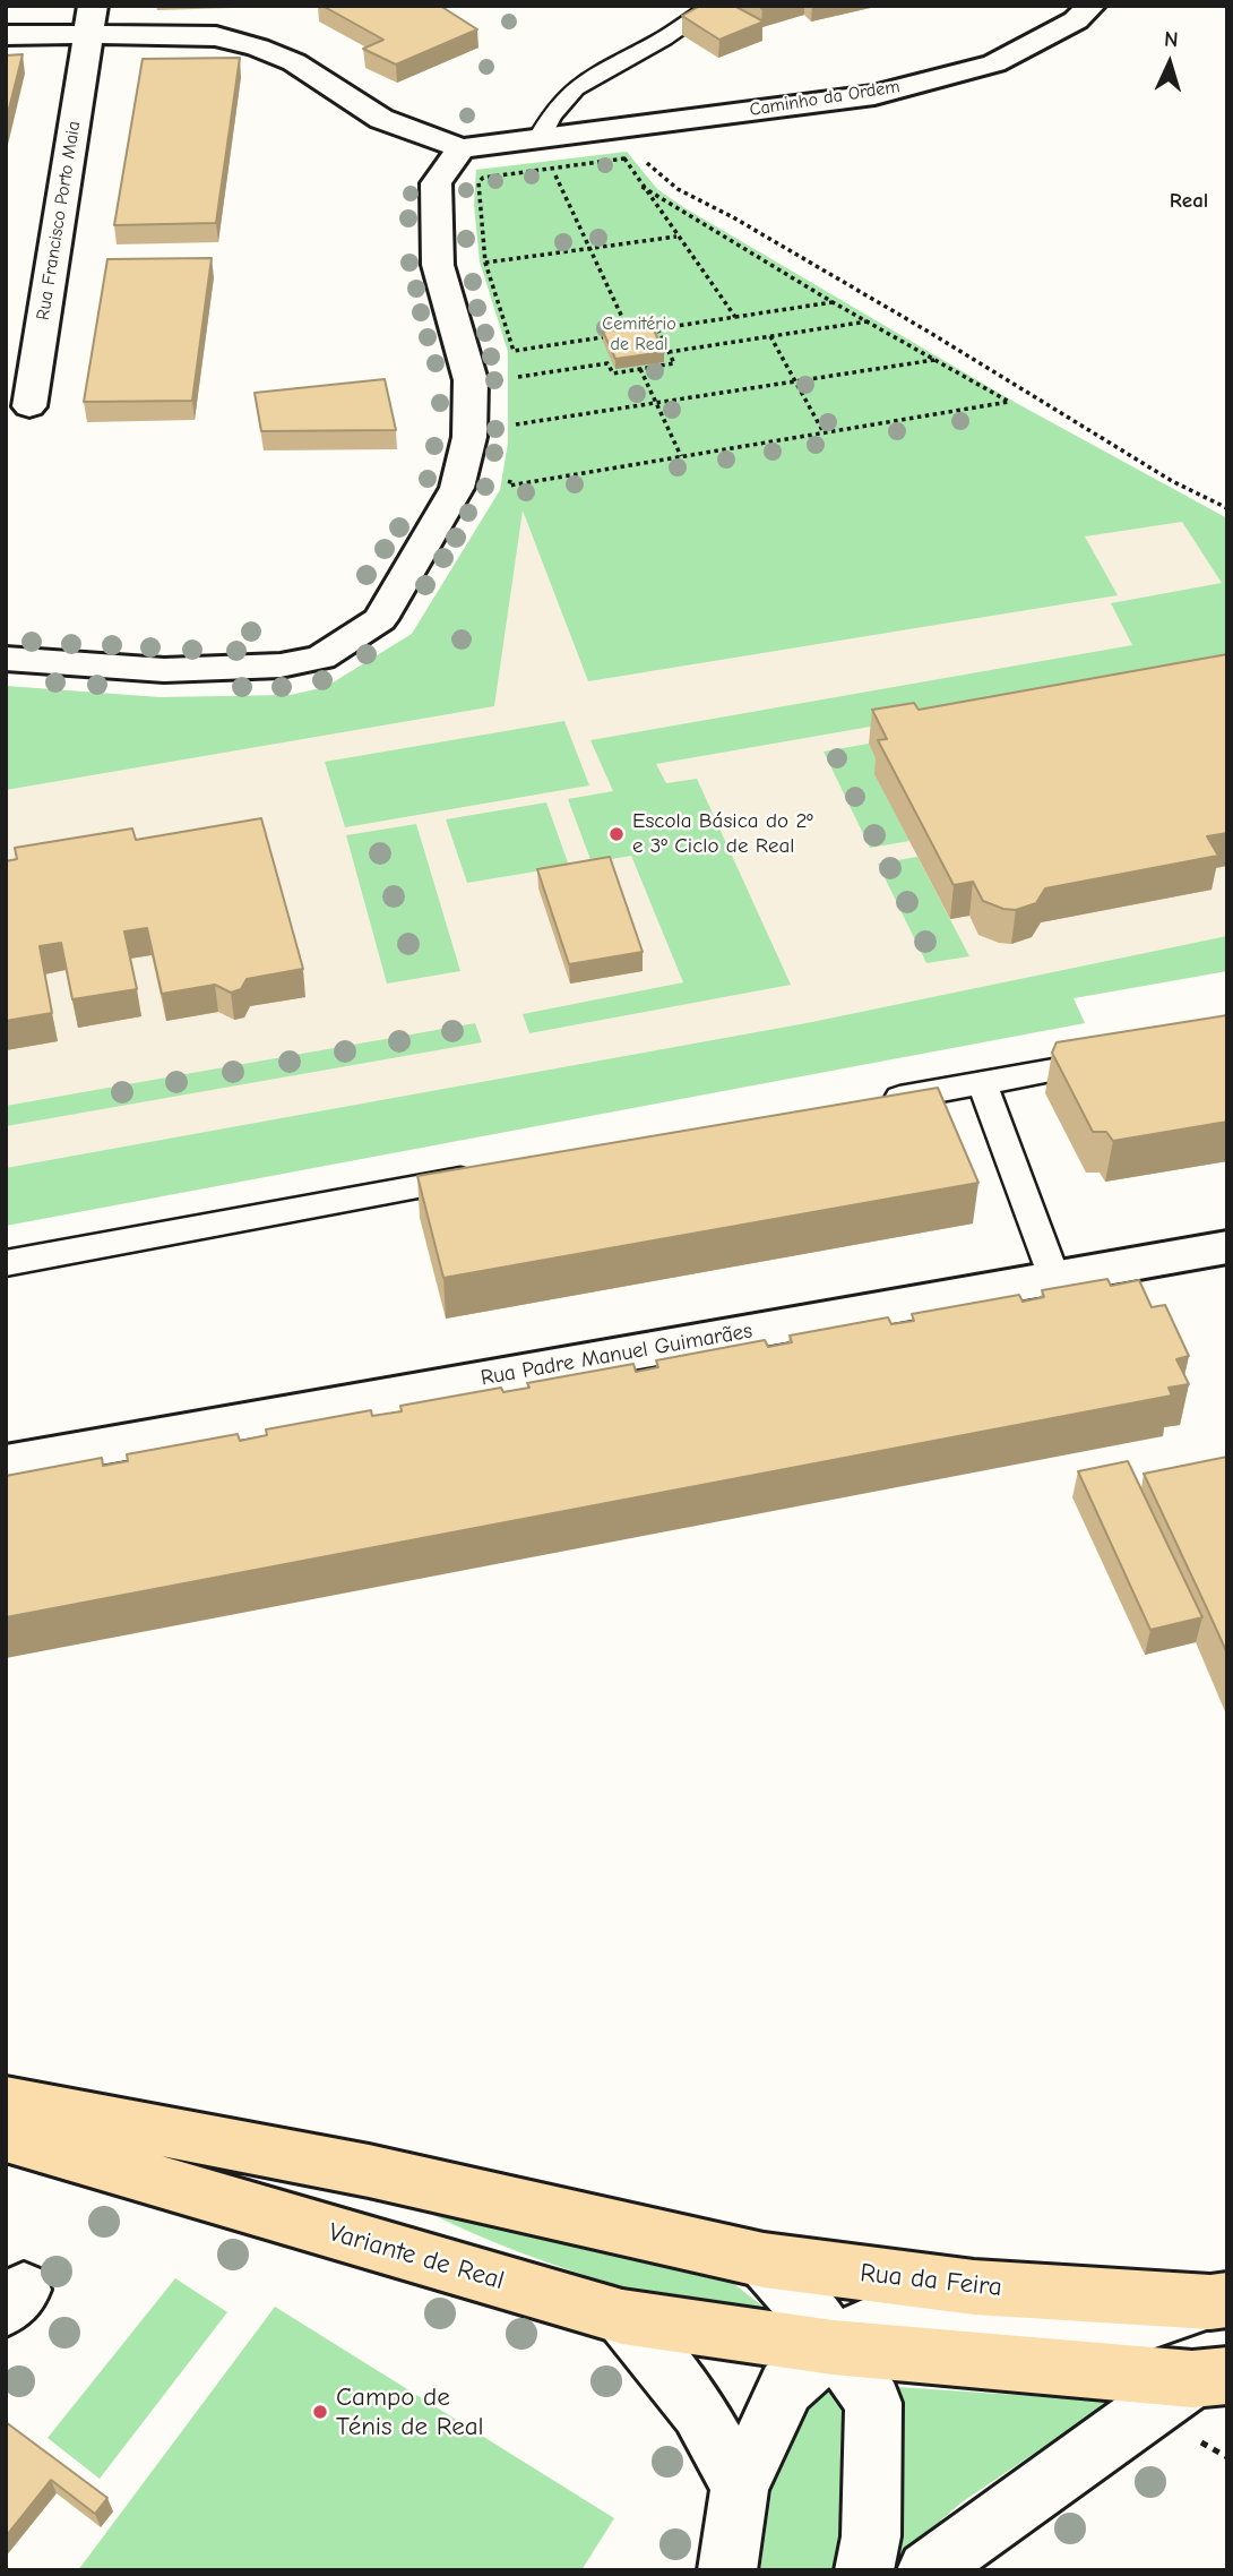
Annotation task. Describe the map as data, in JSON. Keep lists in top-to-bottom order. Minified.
{"streets":{"main road":["Variante de Real","Rua da Feira"],"street":["Caminho da Ordem","Rua Francisco Porto Maia","Rua Padre Manuel Guimarães"]},"crossings":[["Variante de Real","Rua da Feira"]],"districts":["Real"],"parks":["Cemitério de Real"],"places":["Escola Básica do 2º e 3º Ciclo de Real","Campo de Ténis de Real"],"north":"top"}
